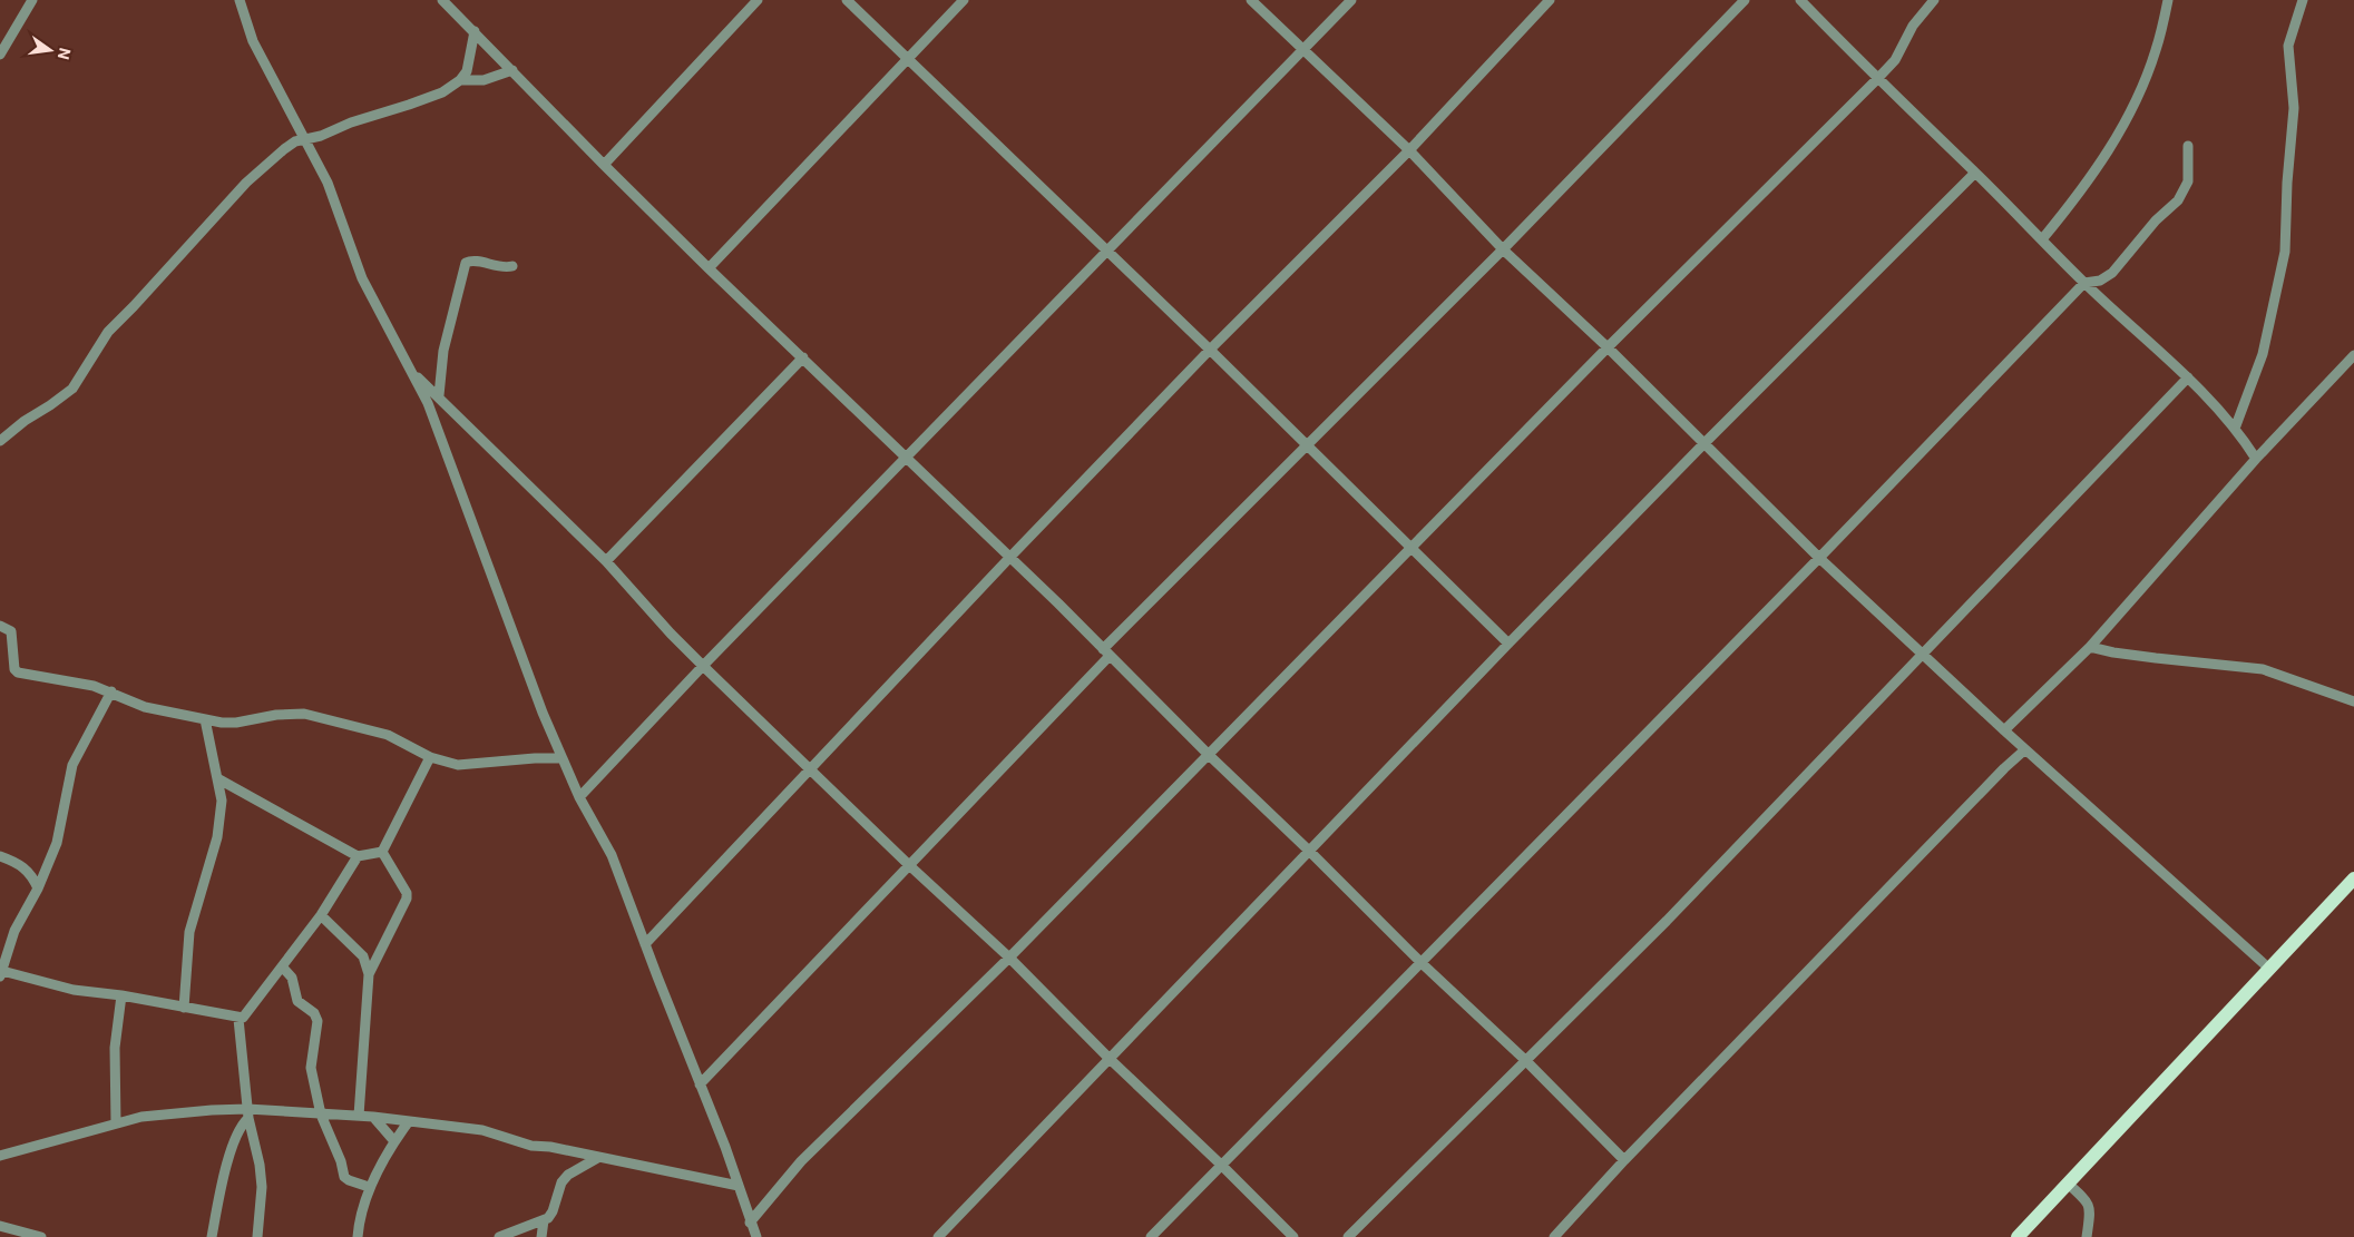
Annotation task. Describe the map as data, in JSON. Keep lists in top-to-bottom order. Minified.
{"north":"right"}
